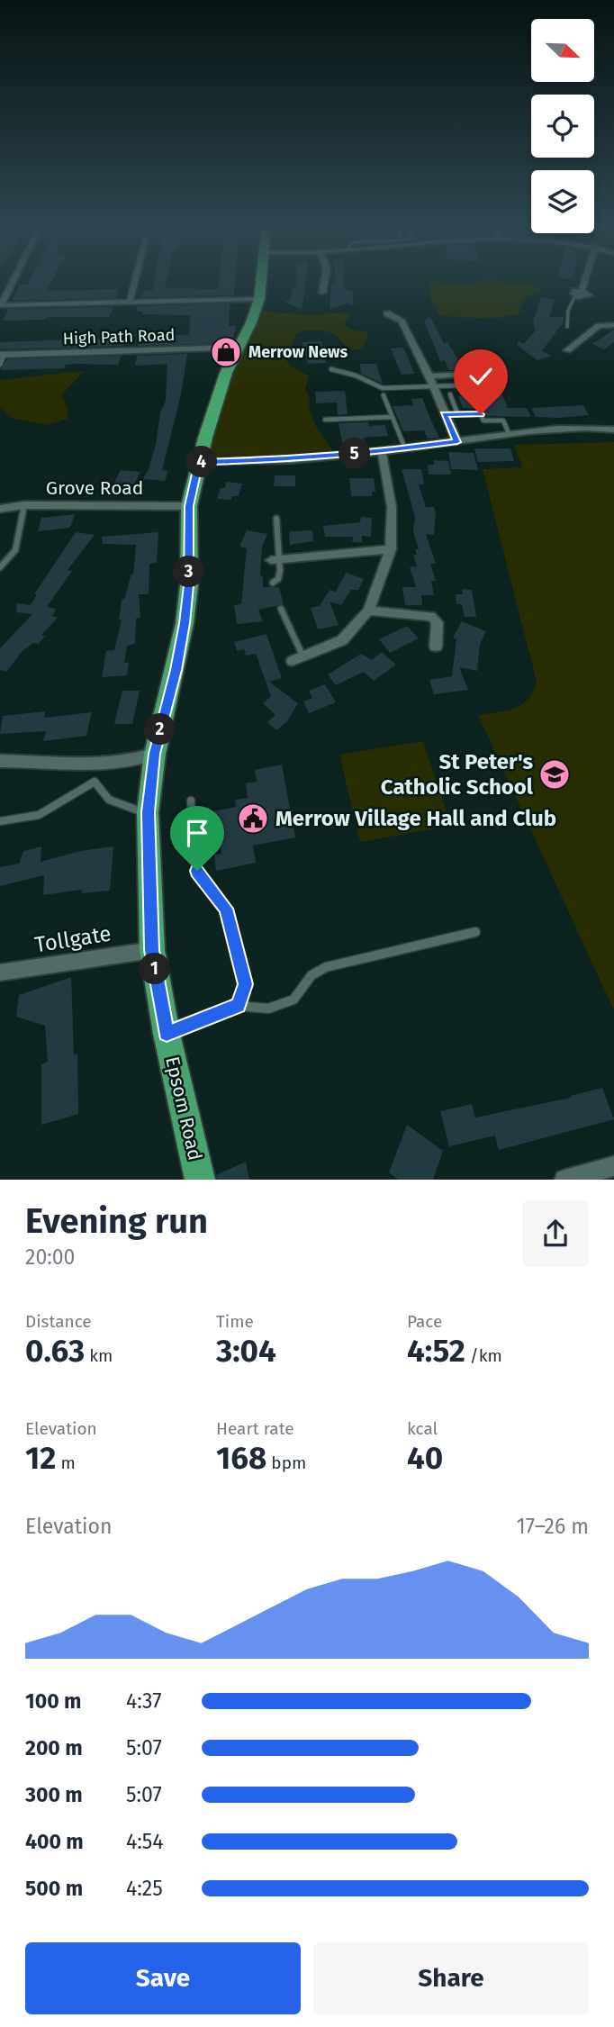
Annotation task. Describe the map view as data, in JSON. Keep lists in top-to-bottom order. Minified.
{"streets":{"main road":["Epsom Road"],"street":["High Path Road","Grove Road","Tollgate"]},"crossings":[["High Path Road","Epsom Road"],["Grove Road","Epsom Road"],["Tollgate","Epsom Road"]],"places":{"shop":["Merrow News"],"school or university":["St Peter's Catholic School"],"public building":["Merrow Village Hall and Club"]},"north":"bottom right","page":{"pins":["5","4","3","2","1"],"heading":["Evening run","20:00"],"stats":[["Distance","0.63 km"],["Time","3:04"],["Pace","4:52 /km"],["Elevation","12 m"],["Heart rate","168 bpm"],["kcal","40"]],"chart":["Elevation","17–26 m"],"list":[{"name":"100 m","note":"4:37"},{"name":"200 m","note":"5:07"},{"name":"300 m","note":"5:07"},{"name":"400 m","note":"4:54"},{"name":"500 m","note":"4:25"}],"buttons":["Save","Share"]}}
